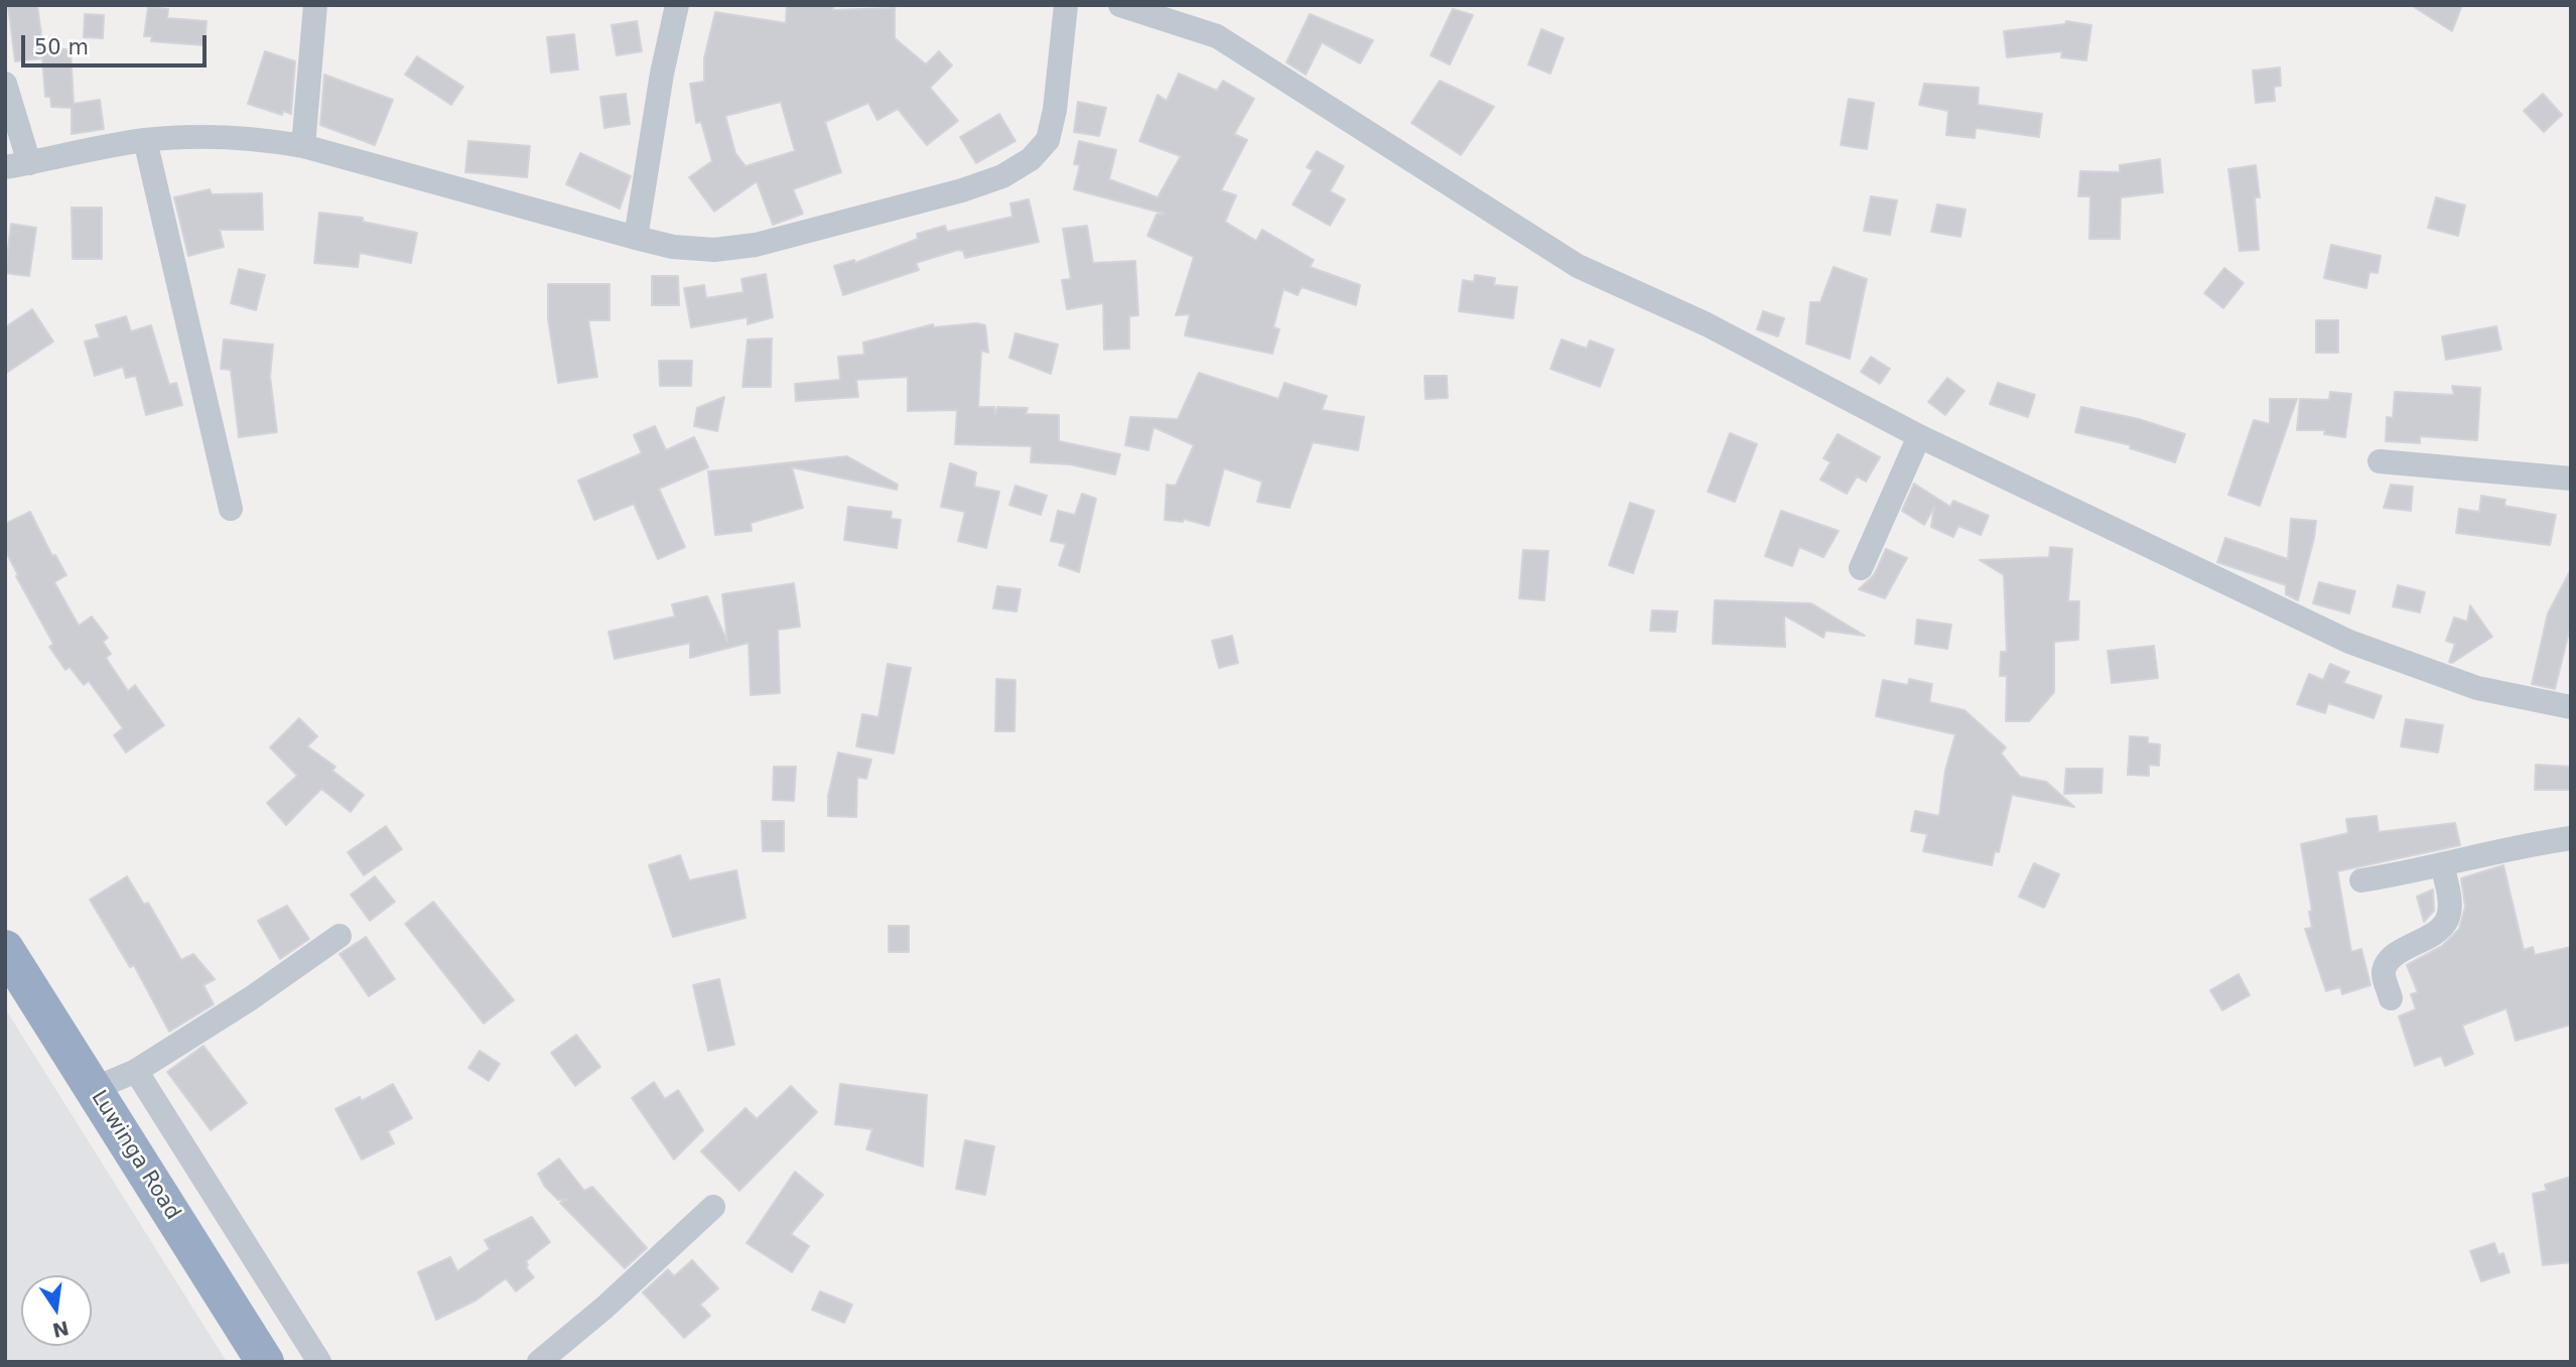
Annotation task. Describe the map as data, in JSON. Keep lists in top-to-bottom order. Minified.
{"streets":{"highway":["Luwinga Road"]},"scale_bar":"50 m","north":"bottom"}
